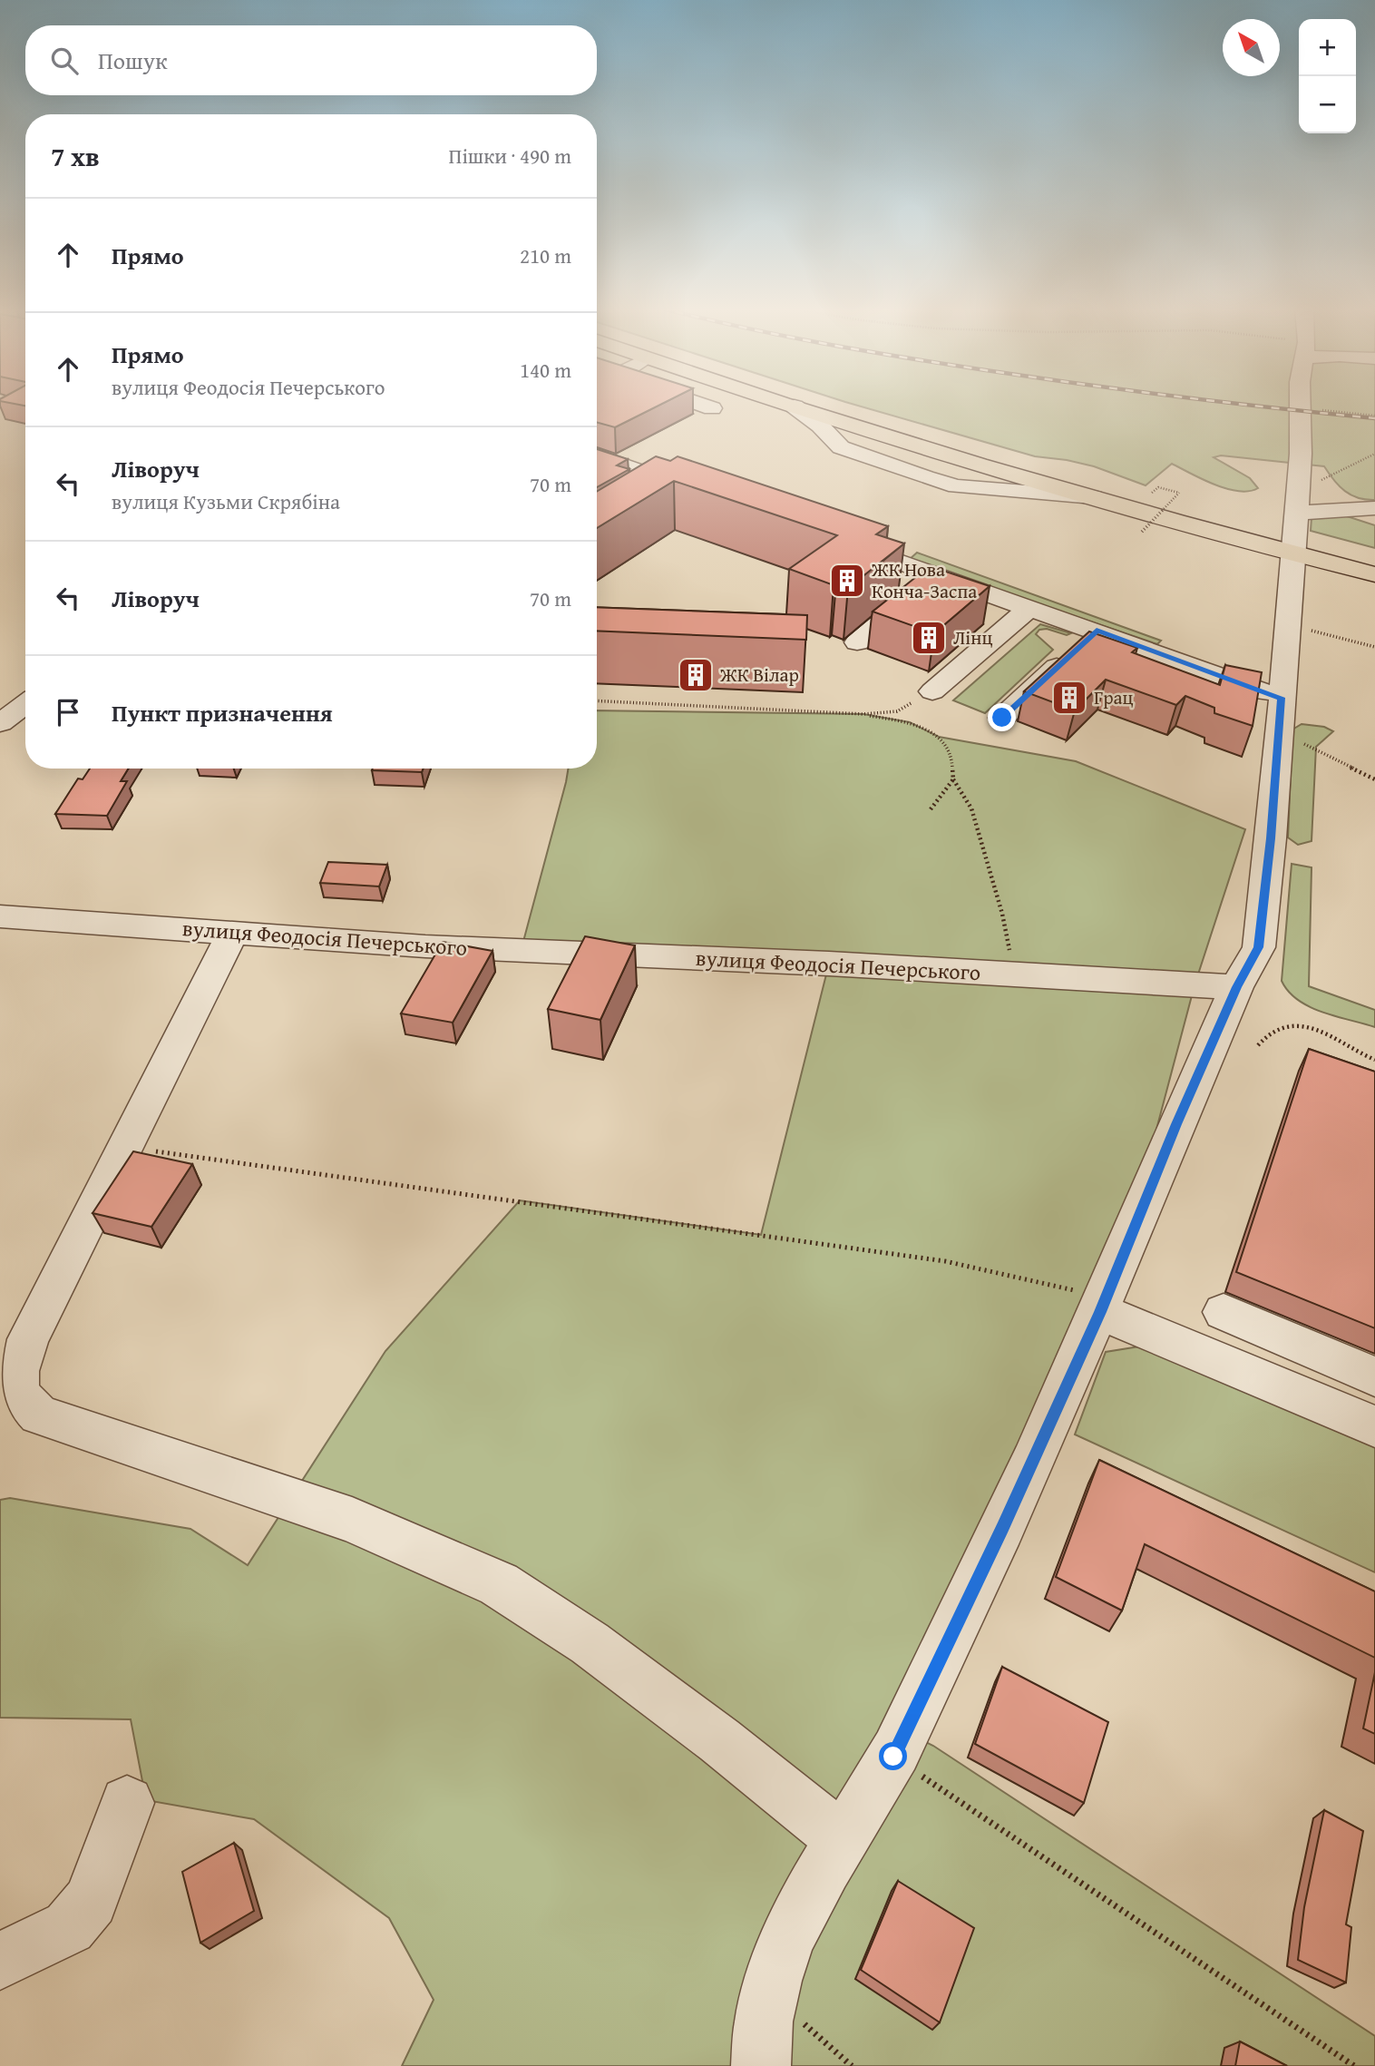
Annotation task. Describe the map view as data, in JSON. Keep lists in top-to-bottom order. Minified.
{"streets":{"street":["вулиця Феодосія Печерського"]},"places":{"building":["ЖК Нова Конча-Заспа","Лінц","ЖК Вілар","Грац"]},"north":"top left","page":{"map_buttons":["+","−"],"search":"Пошук","heading":["7 хв","Пішки · 490 m"],"list":[["Прямо","210 m"],["Прямо","вулиця Феодосія Печерського","140 m"],["Ліворуч","вулиця Кузьми Скрябіна","70 m"],["Ліворуч","70 m"],"Пункт призначення"]}}
